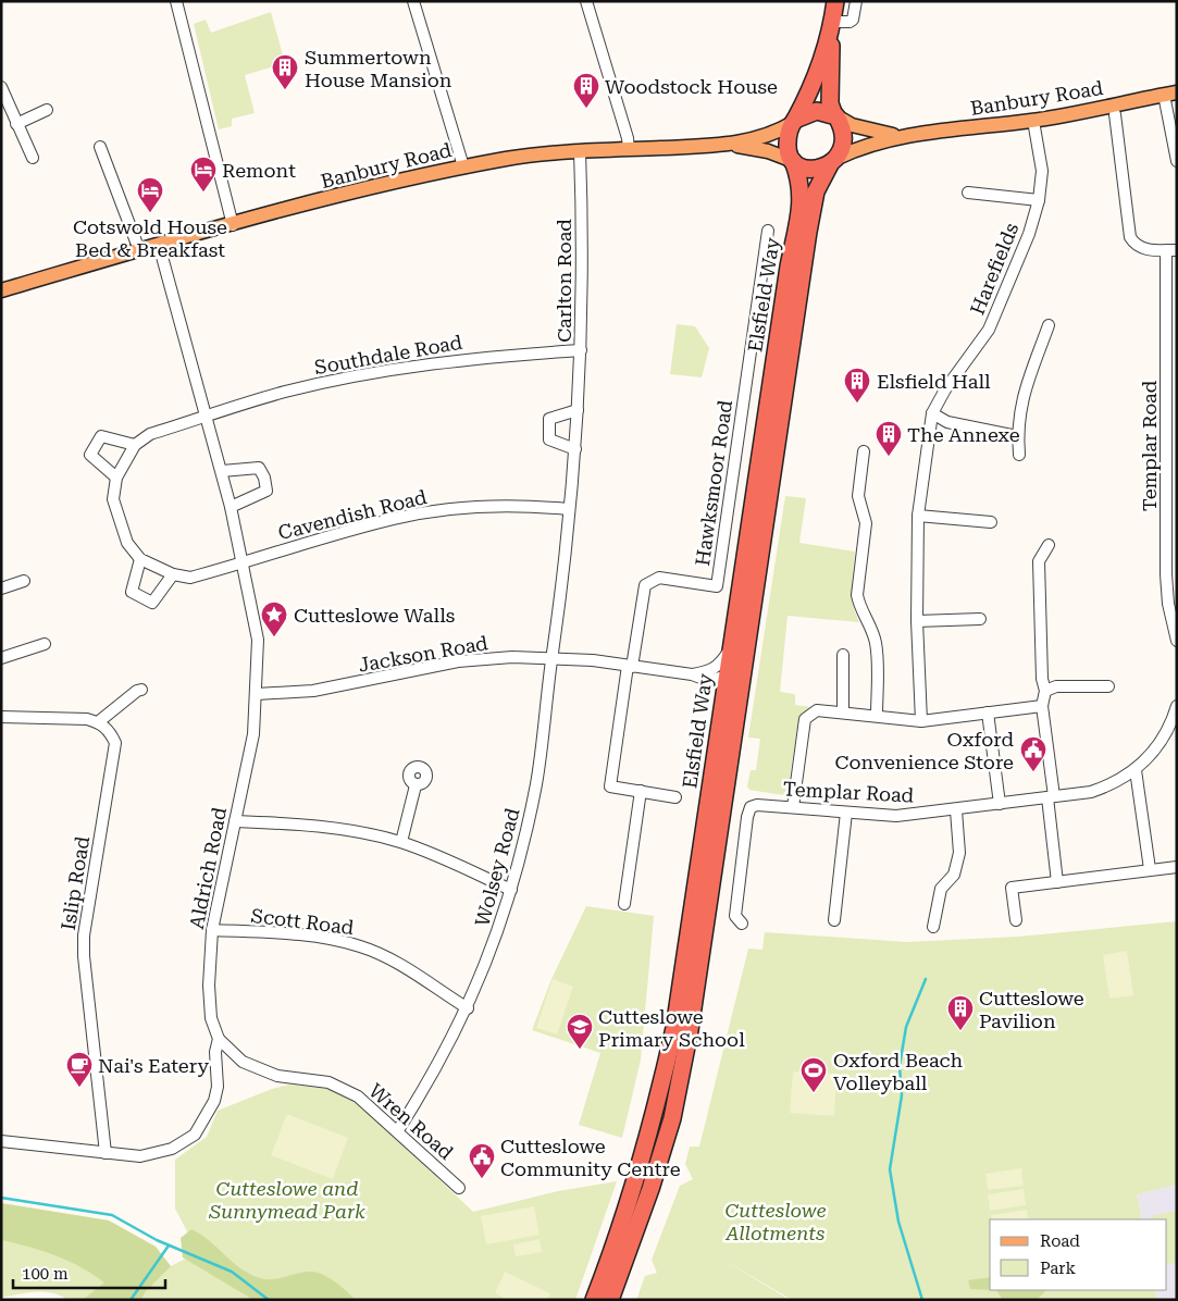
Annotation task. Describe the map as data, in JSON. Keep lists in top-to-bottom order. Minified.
{"streets":{"highway":["Elsfield Way"],"main road":["Banbury Road"],"street":["Harefields","Carlton Road","Southdale Road","Templar Road","Hawksmoor Road","Cavendish Road","Jackson Road","Wolsey Road","Aldrich Road","Islip Road","Scott Road","Wren Road"]},"crossings":[["Banbury Road","Harefields"],["Banbury Road","Carlton Road"],["Banbury Road","Elsfield Way"],["Banbury Road","Aldrich Road"],["Carlton Road","Southdale Road"],["Carlton Road","Cavendish Road"],["Carlton Road","Wolsey Road"],["Elsfield Way","Jackson Road"],["Southdale Road","Aldrich Road"],["Hawksmoor Road","Jackson Road"],["Cavendish Road","Aldrich Road"],["Jackson Road","Wolsey Road"],["Jackson Road","Aldrich Road"],["Wolsey Road","Scott Road"],["Wolsey Road","Wren Road"],["Aldrich Road","Islip Road"],["Aldrich Road","Scott Road"],["Aldrich Road","Wren Road"]],"parks":["Cutteslowe and Sunnymead Park","Cutteslowe Allotments"],"places":{"building":["Summertown House Mansion","Woodstock House","Elsfield Hall","The Annexe","Cutteslowe Pavilion"],"hotel":["Remont","Cotswold House Bed & Breakfast"],"place":["Cutteslowe Walls"],"public building":["Oxford Convenience Store","Cutteslowe Community Centre"],"school or university":["Cutteslowe Primary School"],"cafe":["Nai's Eatery"],"sports":["Oxford Beach Volleyball"]},"legend":["Road","Park"],"scale_bar":"100 m"}
